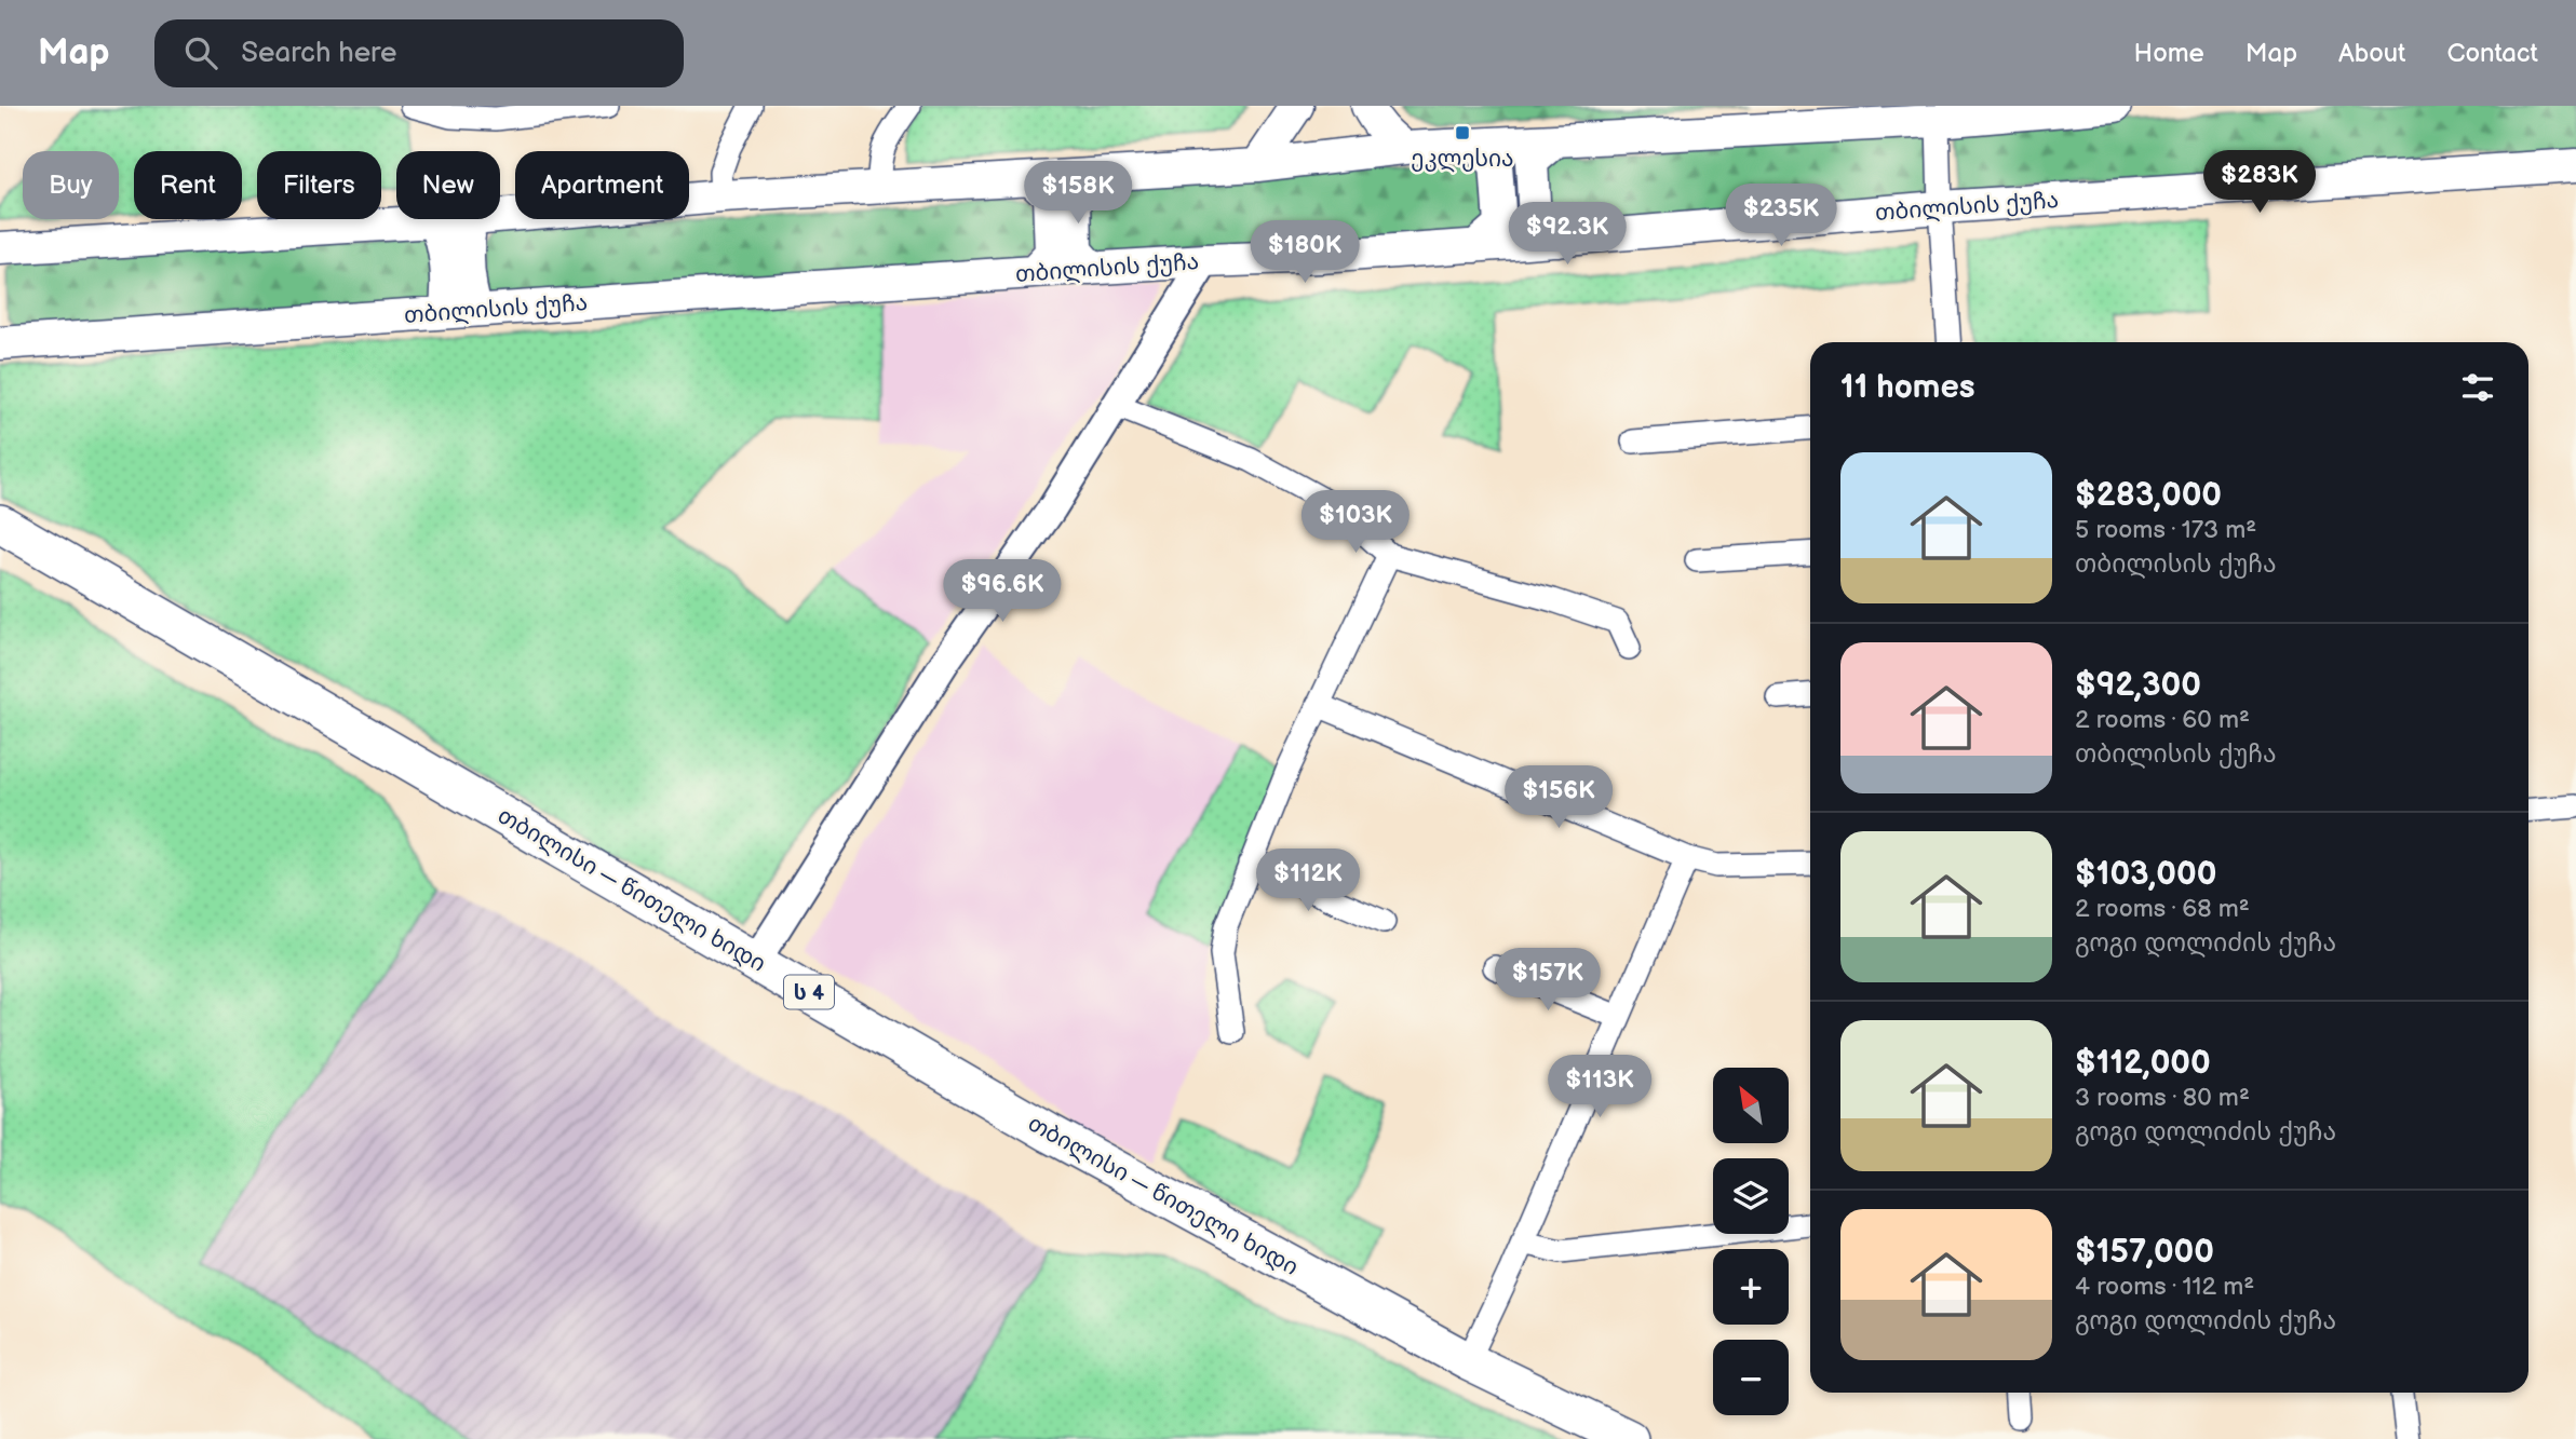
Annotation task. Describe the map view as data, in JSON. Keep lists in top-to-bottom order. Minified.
{"streets":{"highway":["თბილისი — წითელი ხიდი","ს 4"],"main road":["თბილისის ქუჩა"]},"places":{"transit":["ეკლესია"]},"north":"top left","page":{"header":"Map","search":"Search here","nav":["Home","Map","About","Contact"],"price":["$283K","$158K","$235K","$92.3K","$180K","$103K","$96.6K","$156K","$112K","$157K","$113K"],"chip":["Buy","Rent","Filters","New","Apartment"],"heading":"11 homes","list":[{"name":"$283,000","note":"5 rooms · 173 m² · თბილისის ქუჩა"},{"name":"$92,300","note":"2 rooms · 60 m² · თბილისის ქუჩა"},{"name":"$103,000","note":"2 rooms · 68 m² · გოგი დოლიძის ქუჩა"},{"name":"$112,000","note":"3 rooms · 80 m² · გოგი დოლიძის ქუჩა"},{"name":"$157,000","note":"4 rooms · 112 m² · გოგი დოლიძის ქუჩა"}],"map_buttons":["+","−"]}}
